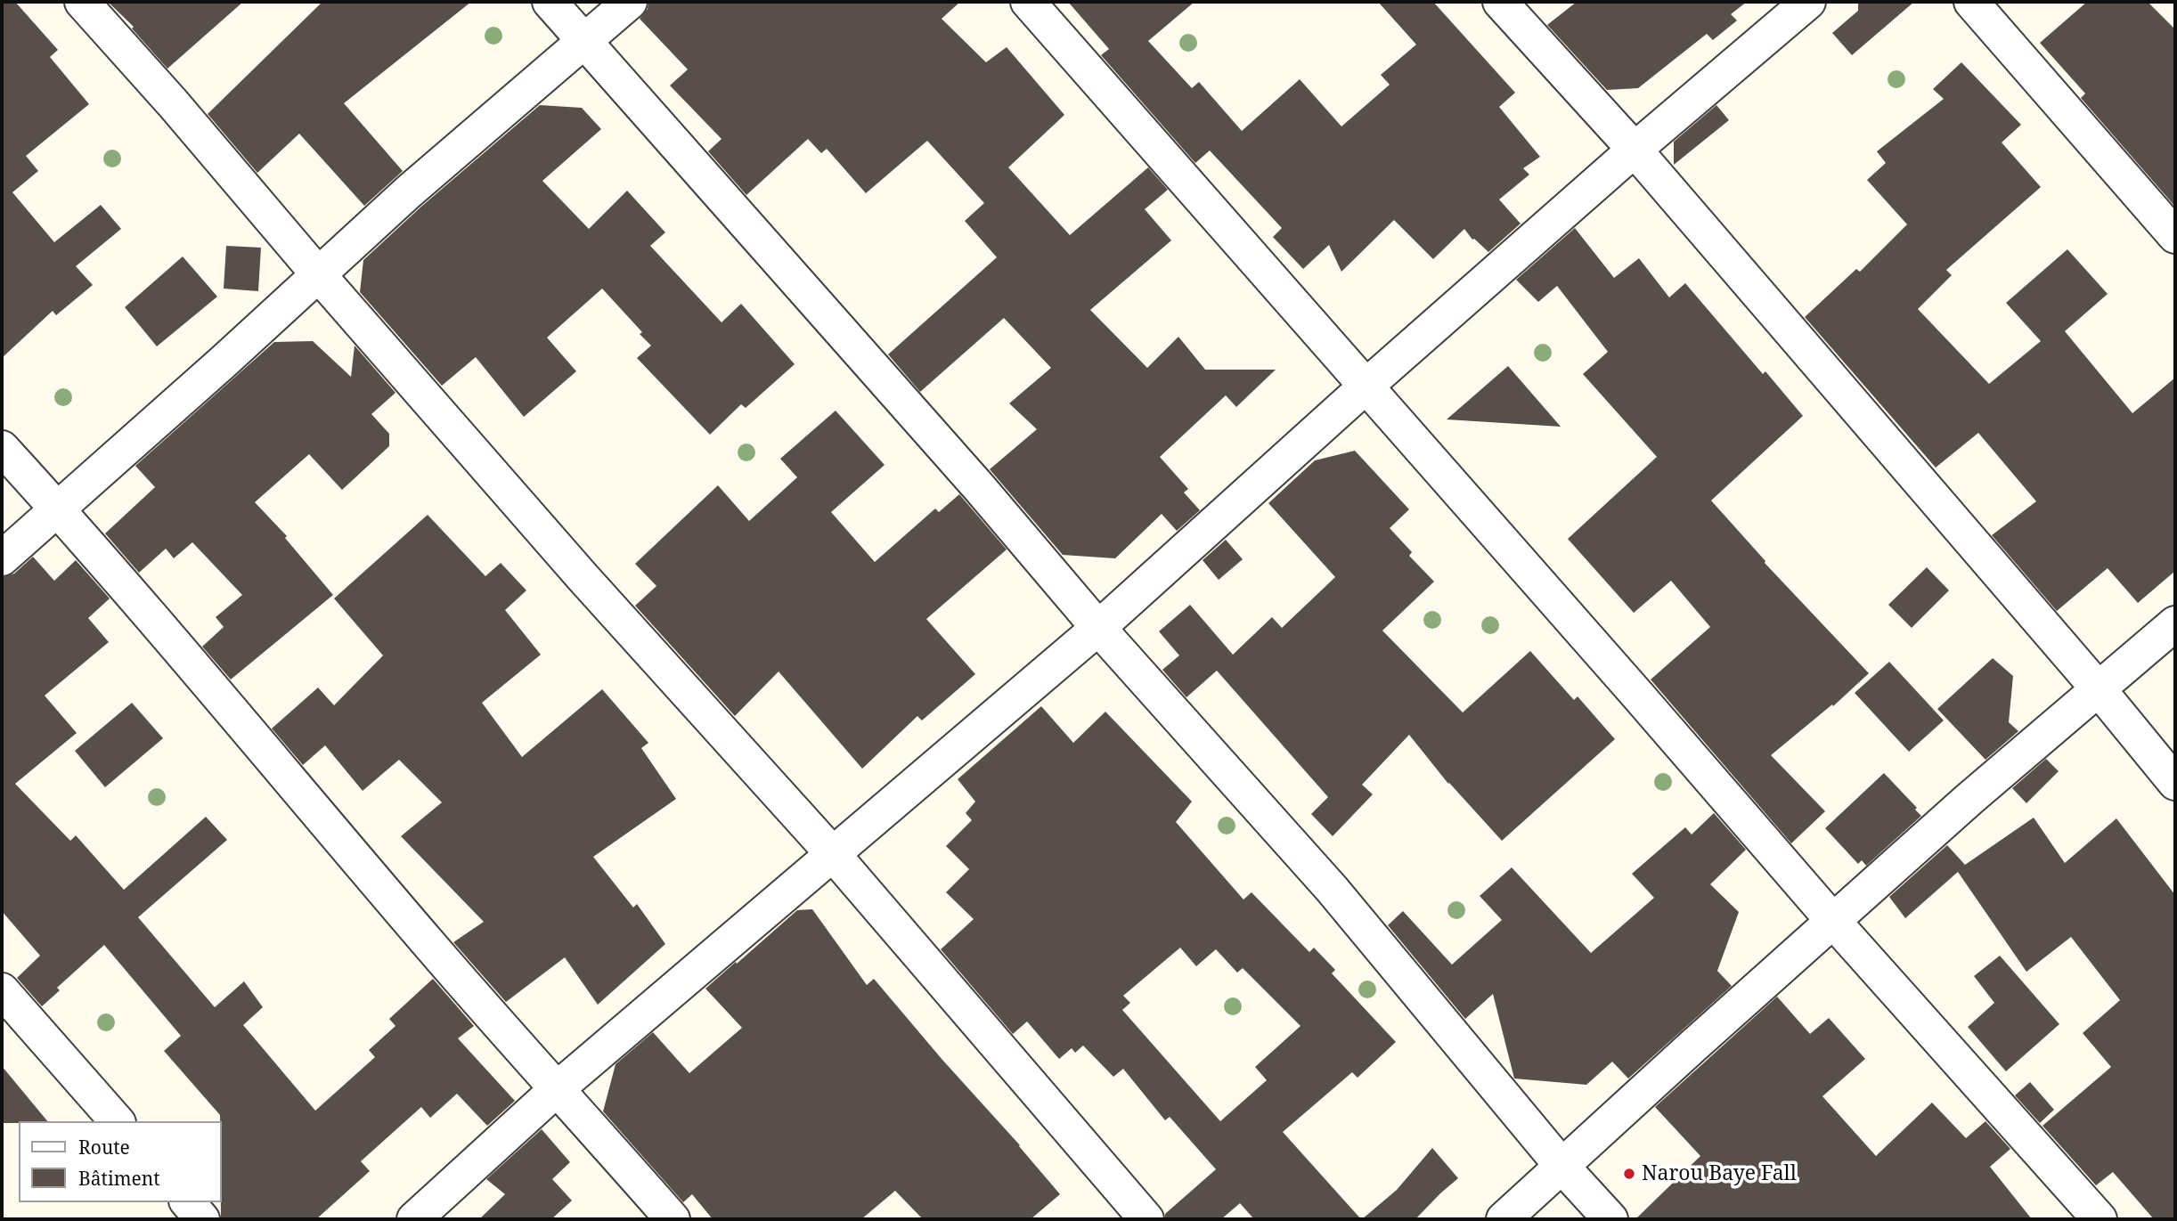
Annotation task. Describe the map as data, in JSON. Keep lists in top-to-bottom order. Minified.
{"places":["Narou Baye Fall"],"legend":["Route","Bâtiment"]}
